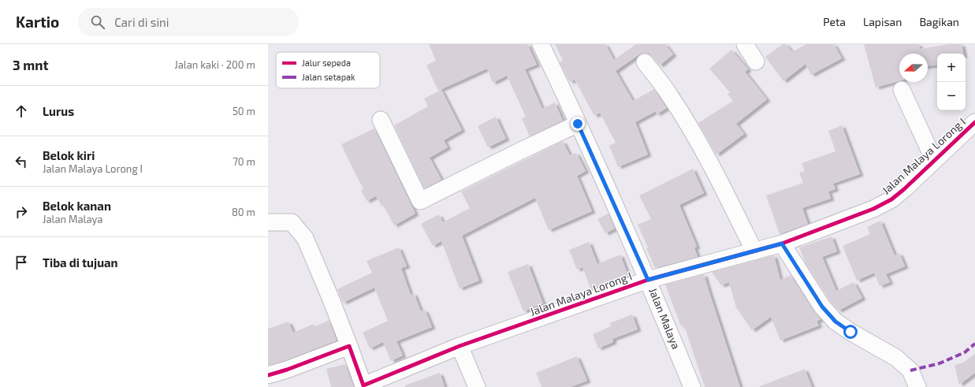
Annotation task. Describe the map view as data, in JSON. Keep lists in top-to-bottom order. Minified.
{"streets":{"street":["Jalan Malaya Lorong I","Jalan Malaya"]},"crossings":[["Jalan Malaya Lorong I","Jalan Malaya"]],"legend":["Jalur sepeda","Jalan setapak"],"north":"left","page":{"header":"Kartio","search":"Cari di sini","nav":["Peta","Lapisan","Bagikan"],"heading":["3 mnt","Jalan kaki · 200 m"],"map_buttons":["+","−"],"list":[["Lurus","50 m"],["Belok kiri","Jalan Malaya Lorong I","70 m"],["Belok kanan","Jalan Malaya","80 m"],"Tiba di tujuan"]}}
